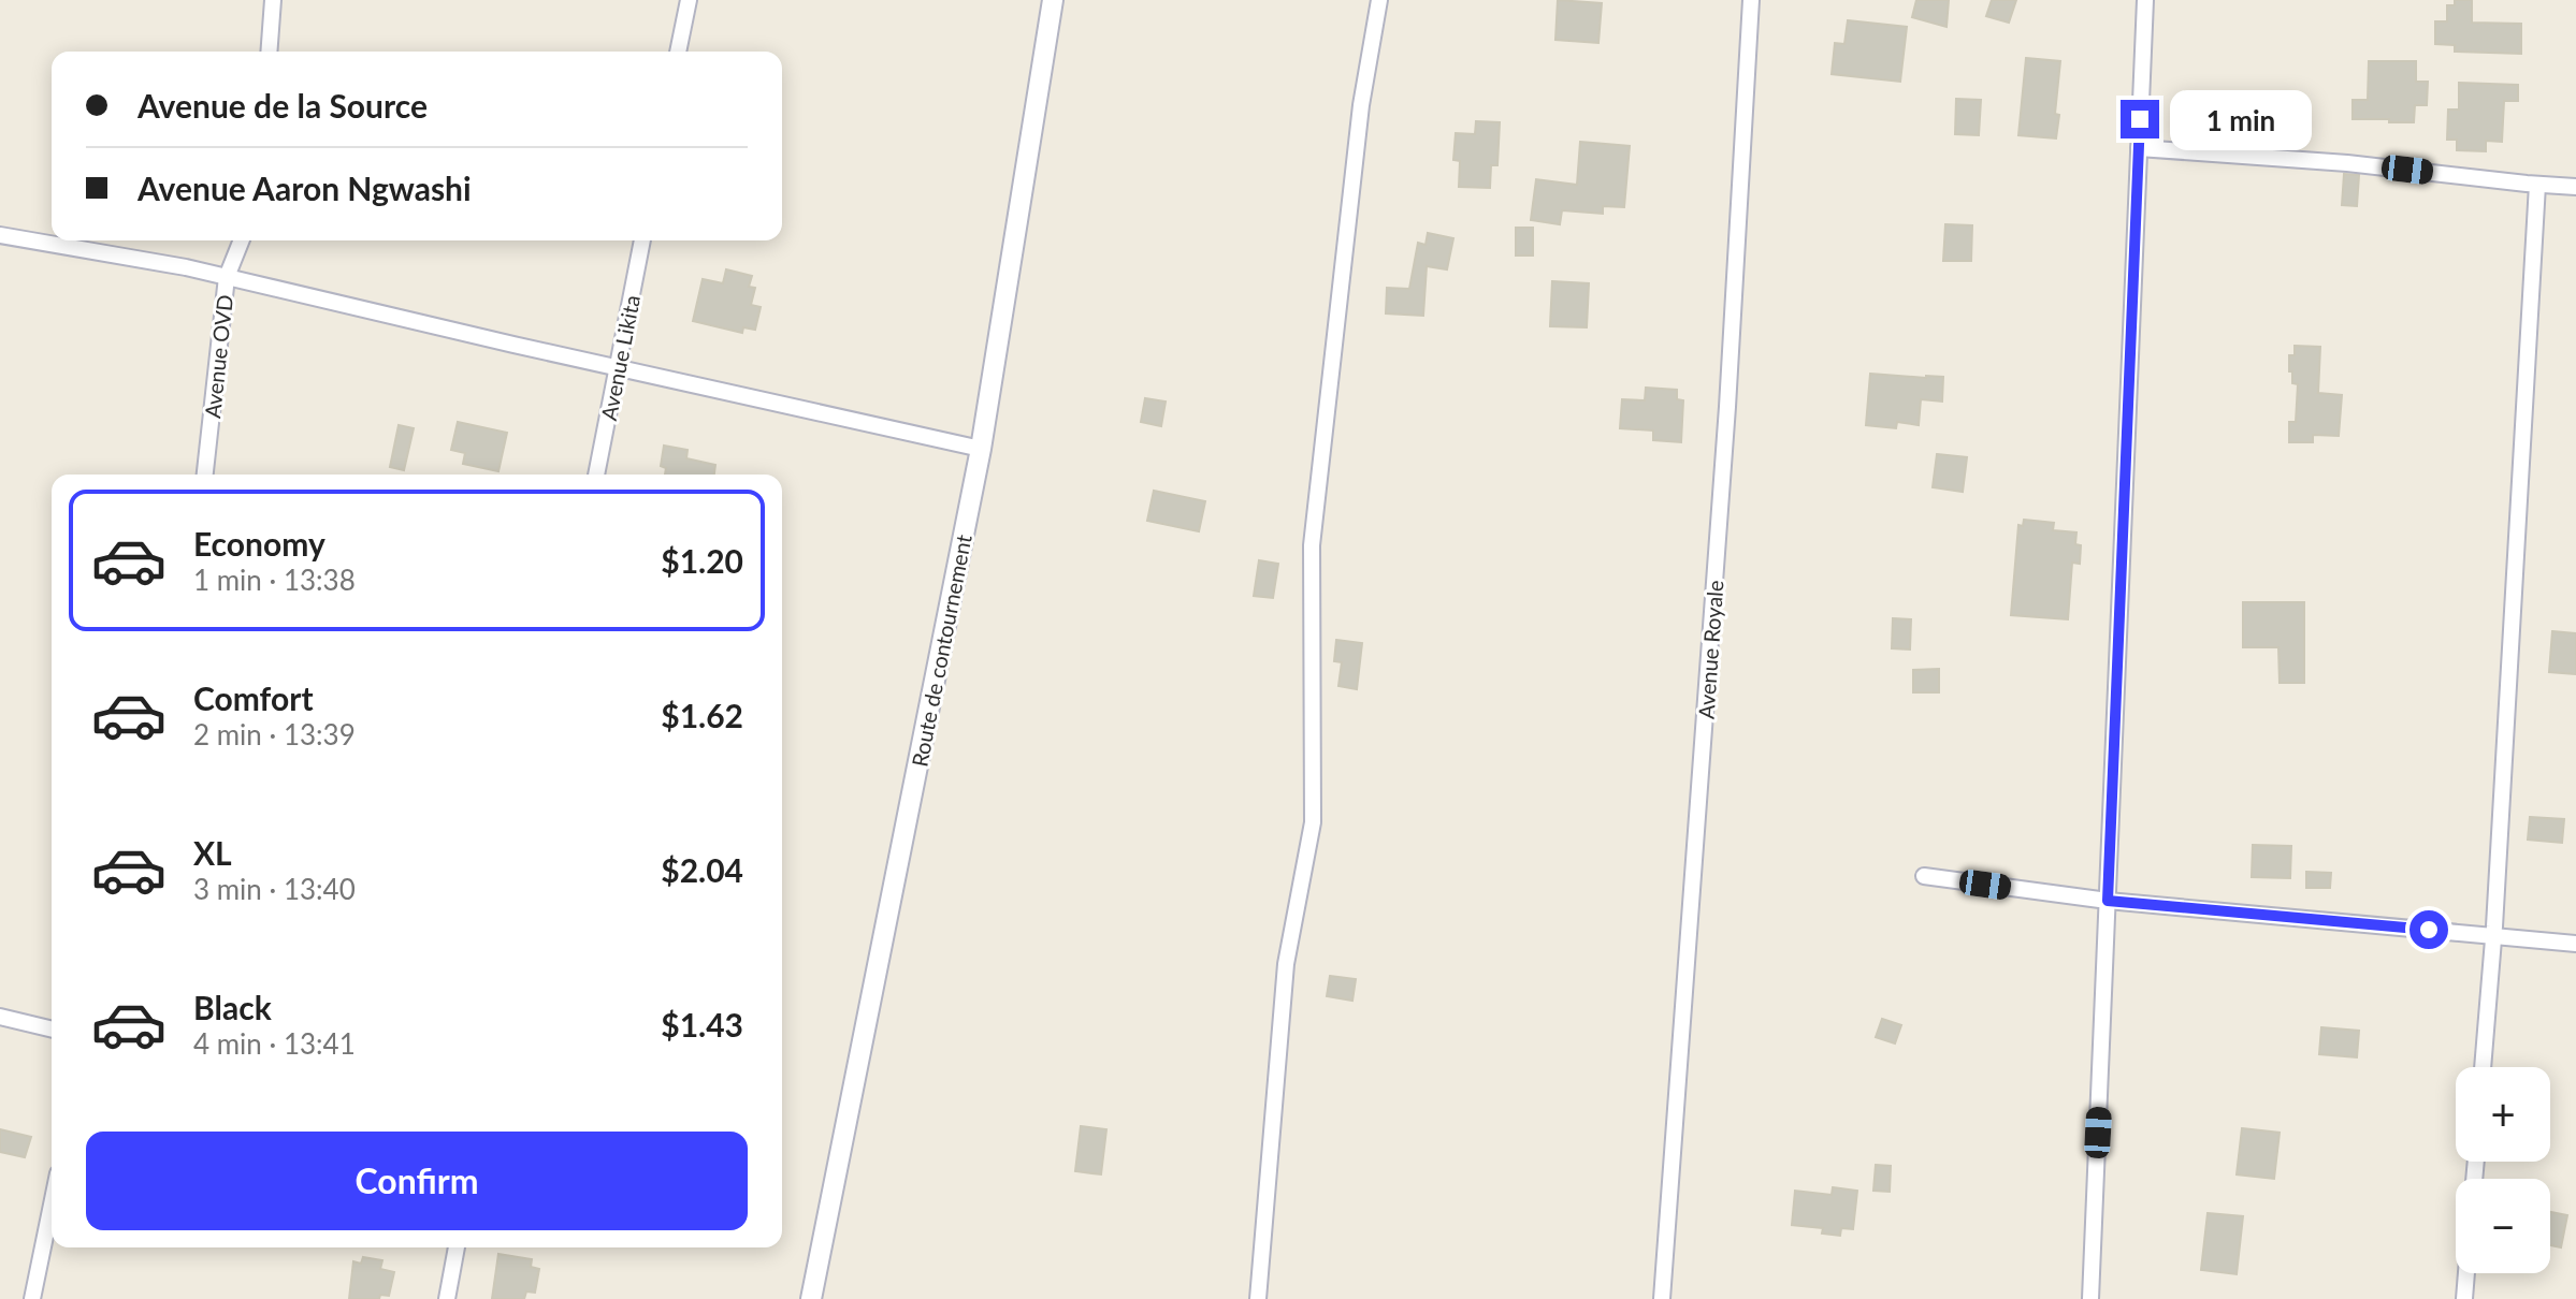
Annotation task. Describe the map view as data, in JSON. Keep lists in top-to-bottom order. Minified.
{"streets":{"street":["Avenue OVD","Avenue Likita","Avenue Royale","Route de contournement"]},"page":{"banner":["Avenue de la Source","Avenue Aaron Ngwashi"],"bubble":"1 min","list":[{"name":"Economy","note":"1 min · 13:38","value":"$1.20"},{"name":"Comfort","note":"2 min · 13:39","value":"$1.62"},{"name":"XL","note":"3 min · 13:40","value":"$2.04"},{"name":"Black","note":"4 min · 13:41","value":"$1.43"}],"map_buttons":["+","−"],"buttons":"Confirm"}}
